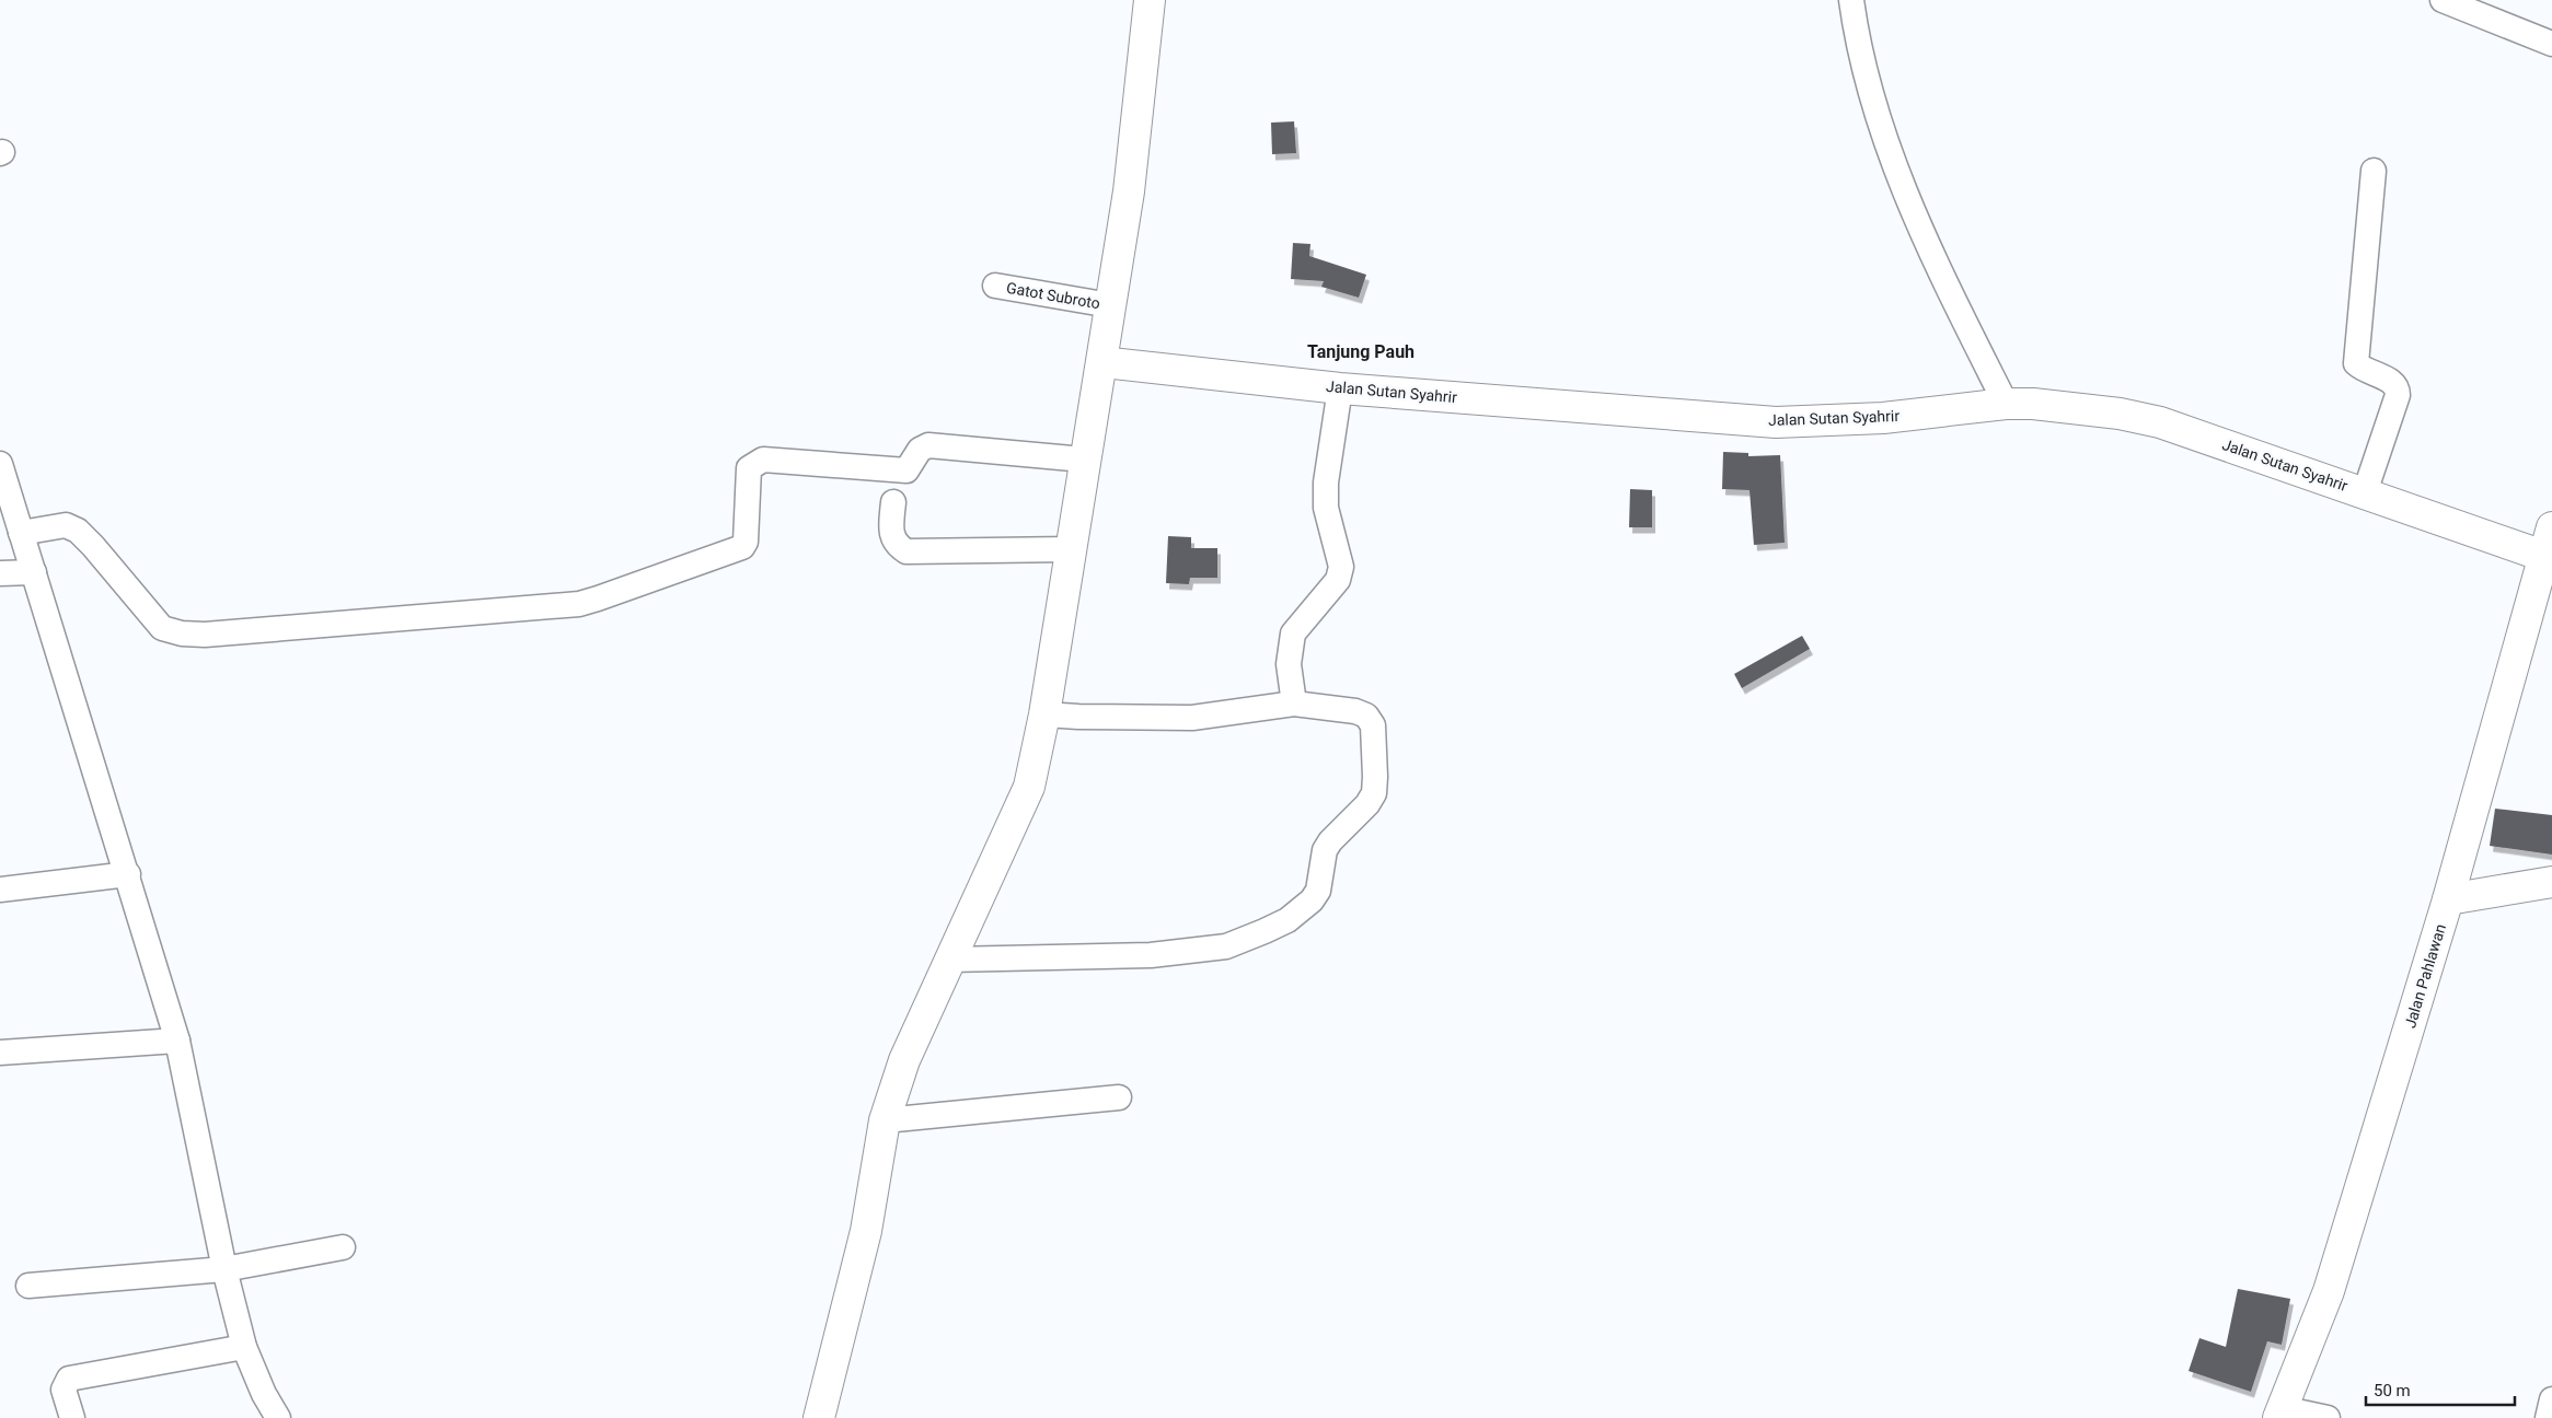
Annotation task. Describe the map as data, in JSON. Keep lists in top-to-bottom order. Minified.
{"streets":{"street":["Gatot Subroto","Jalan Sutan Syahrir","Jalan Pahlawan"]},"crossings":[["Jalan Sutan Syahrir","Jalan Pahlawan"]],"districts":["Tanjung Pauh"],"scale_bar":"50 m"}
